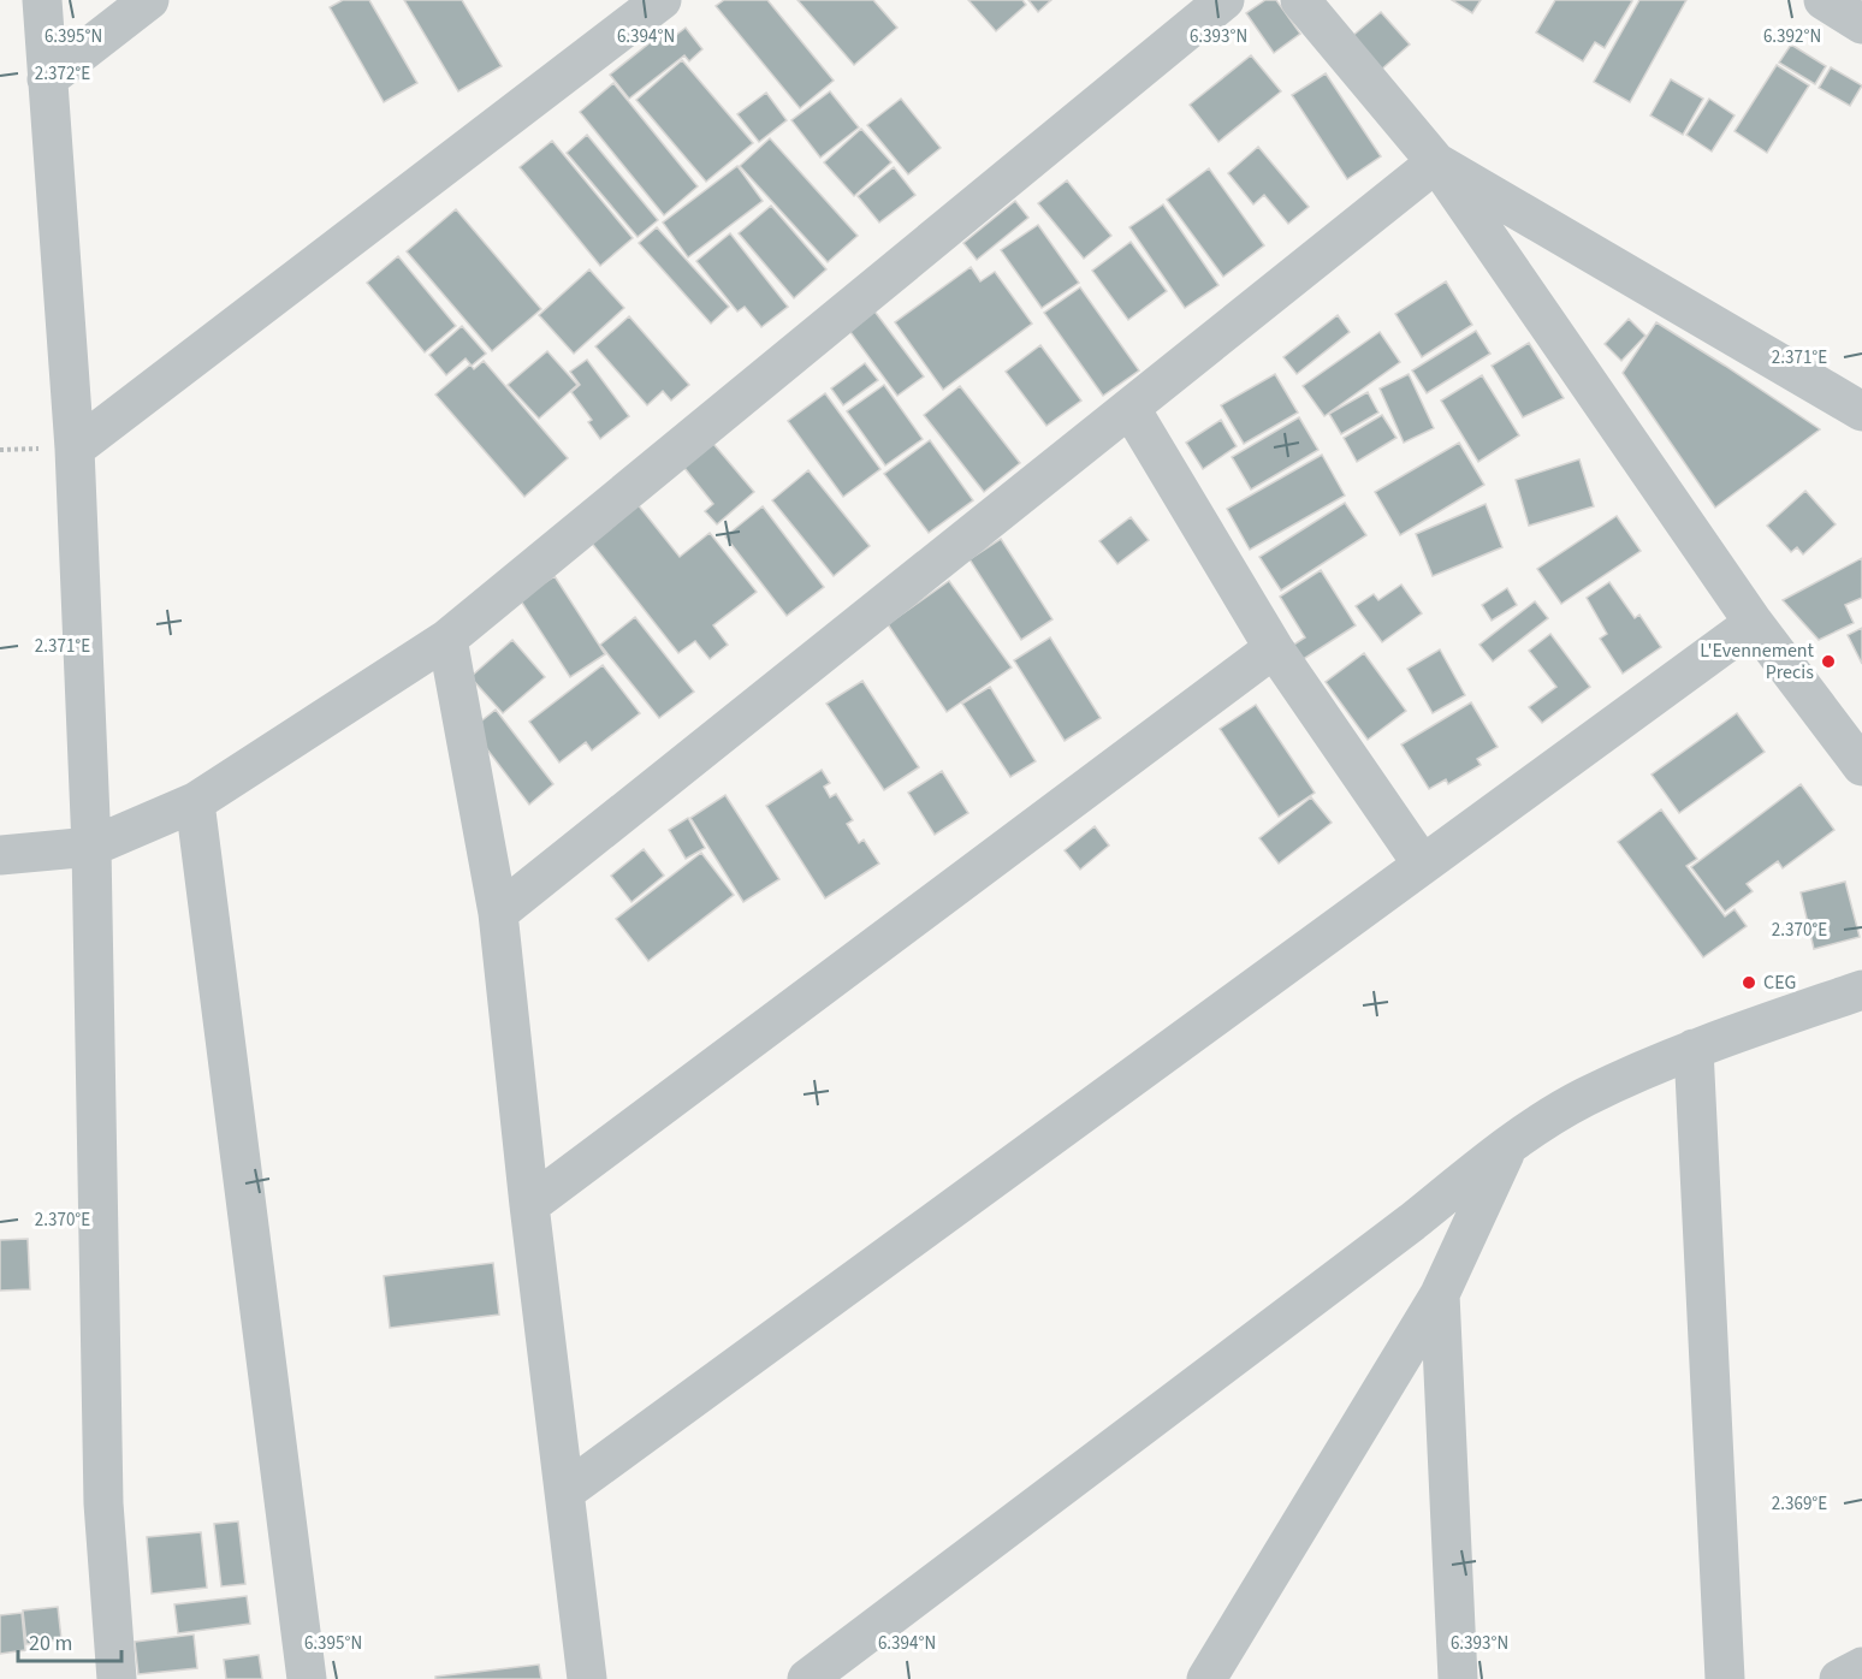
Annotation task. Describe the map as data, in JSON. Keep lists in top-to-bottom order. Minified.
{"places":["L'Evennement Precis","CEG"],"scale_bar":"20 m","coordinates":["6.392°N","6.395°N","6.394°N","6.393°N","2.372°E","2.371°E","2.370°E","2.369°E"]}
